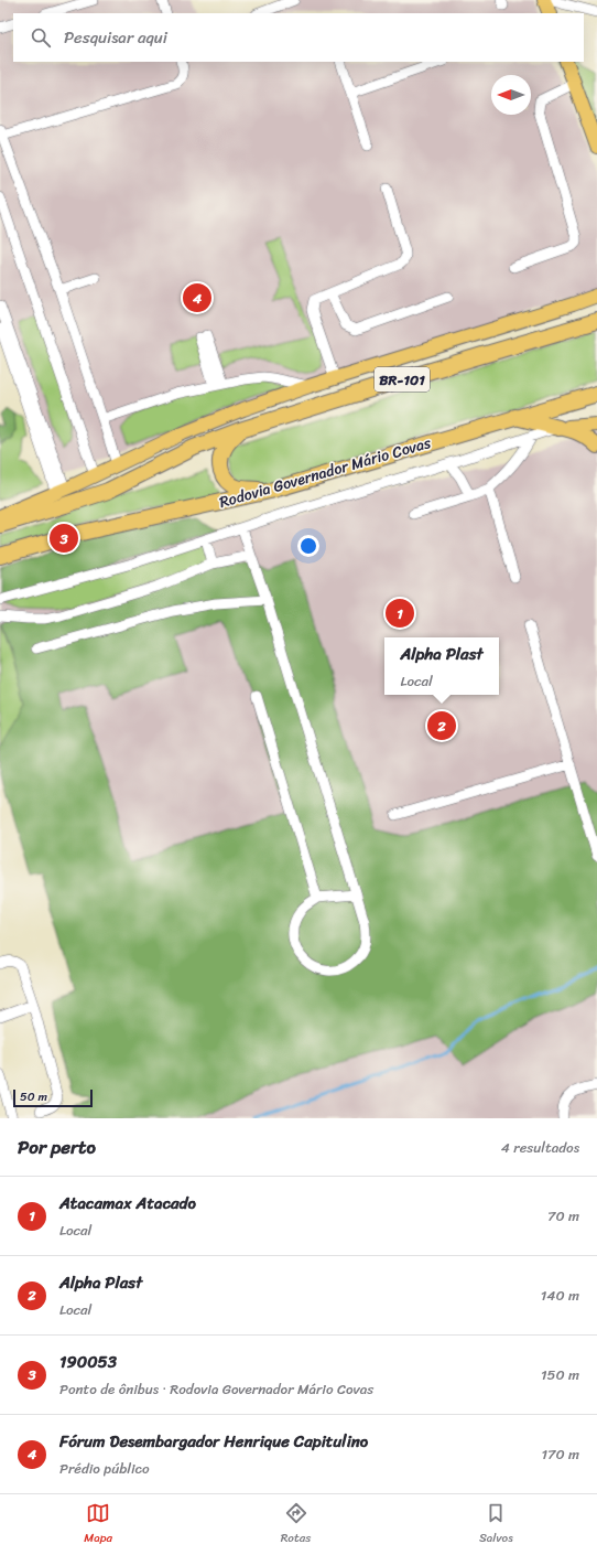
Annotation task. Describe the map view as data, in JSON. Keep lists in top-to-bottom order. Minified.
{"streets":{"highway":["BR-101","Rodovia Governador Mário Covas"]},"scale_bar":"50 m","north":"left","page":{"search":"Pesquisar aqui","pins":["4","3","1","2"],"popup":["Alpha Plast","Local"],"scale":"50 m","heading":["Por perto","4 resultados"],"list":[{"mark":"1","name":"Atacamax Atacado","note":"Local","value":"70 m"},{"mark":"2","name":"Alpha Plast","note":"Local","value":"140 m"},{"mark":"3","name":"190053","note":"Ponto de ônibus · Rodovia Governador Mário Covas","value":"150 m"},{"mark":"4","name":"Fórum Desembargador Henrique Capitulino","note":"Prédio público","value":"170 m"}],"nav":["Mapa","Rotas","Salvos"]}}
